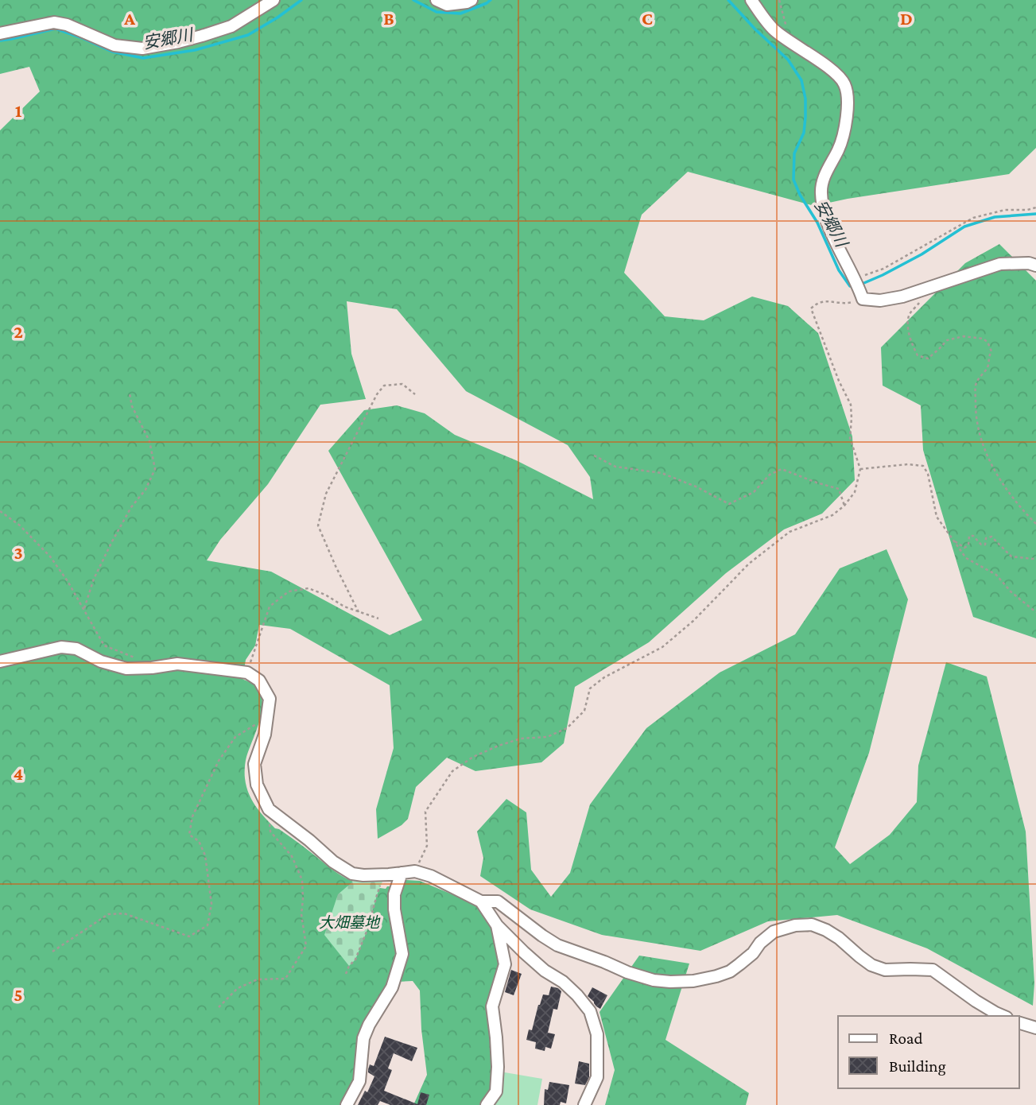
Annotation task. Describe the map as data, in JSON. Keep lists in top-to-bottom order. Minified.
{"water":["安郷川"],"parks":["大畑墓地"],"legend":["Road","Building"],"grid":{"columns":["A","B","C","D"],"rows":["1","2","3","4","5"]}}
